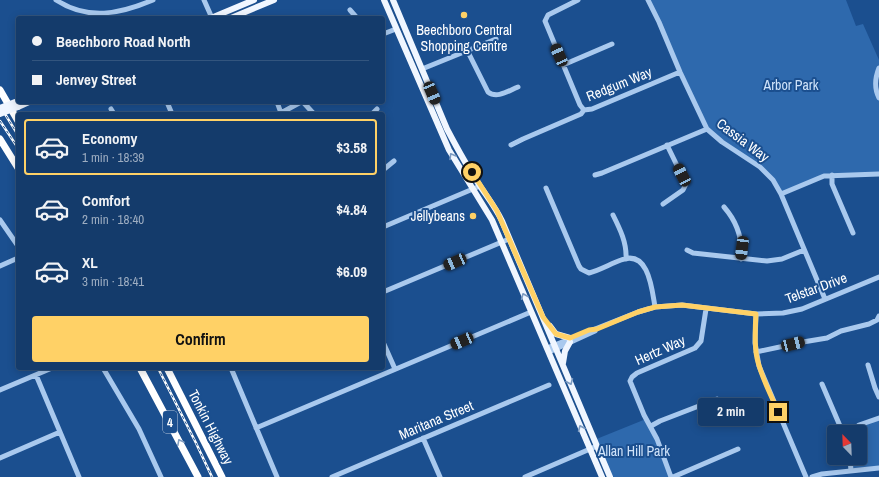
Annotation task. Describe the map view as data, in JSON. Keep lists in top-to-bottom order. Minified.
{"streets":{"highway":["4","Tonkin Highway"],"street":["Redgum Way","Cassia Way","Telstar Drive","Hertz Way","Maritana Street"]},"crossings":[["Redgum Way","Cassia Way"],["Cassia Way","Telstar Drive"],["Telstar Drive","Hertz Way"]],"parks":["Arbor Park","Allan Hill Park"],"places":["Beechboro Central Shopping Centre","Jellybeans"],"north":"top left","page":{"banner":["Beechboro Road North","Jenvey Street"],"list":[{"name":"Economy","note":"1 min · 18:39","value":"$3.58"},{"name":"Comfort","note":"2 min · 18:40","value":"$4.84"},{"name":"XL","note":"3 min · 18:41","value":"$6.09"}],"buttons":"Confirm","bubble":"2 min"}}
